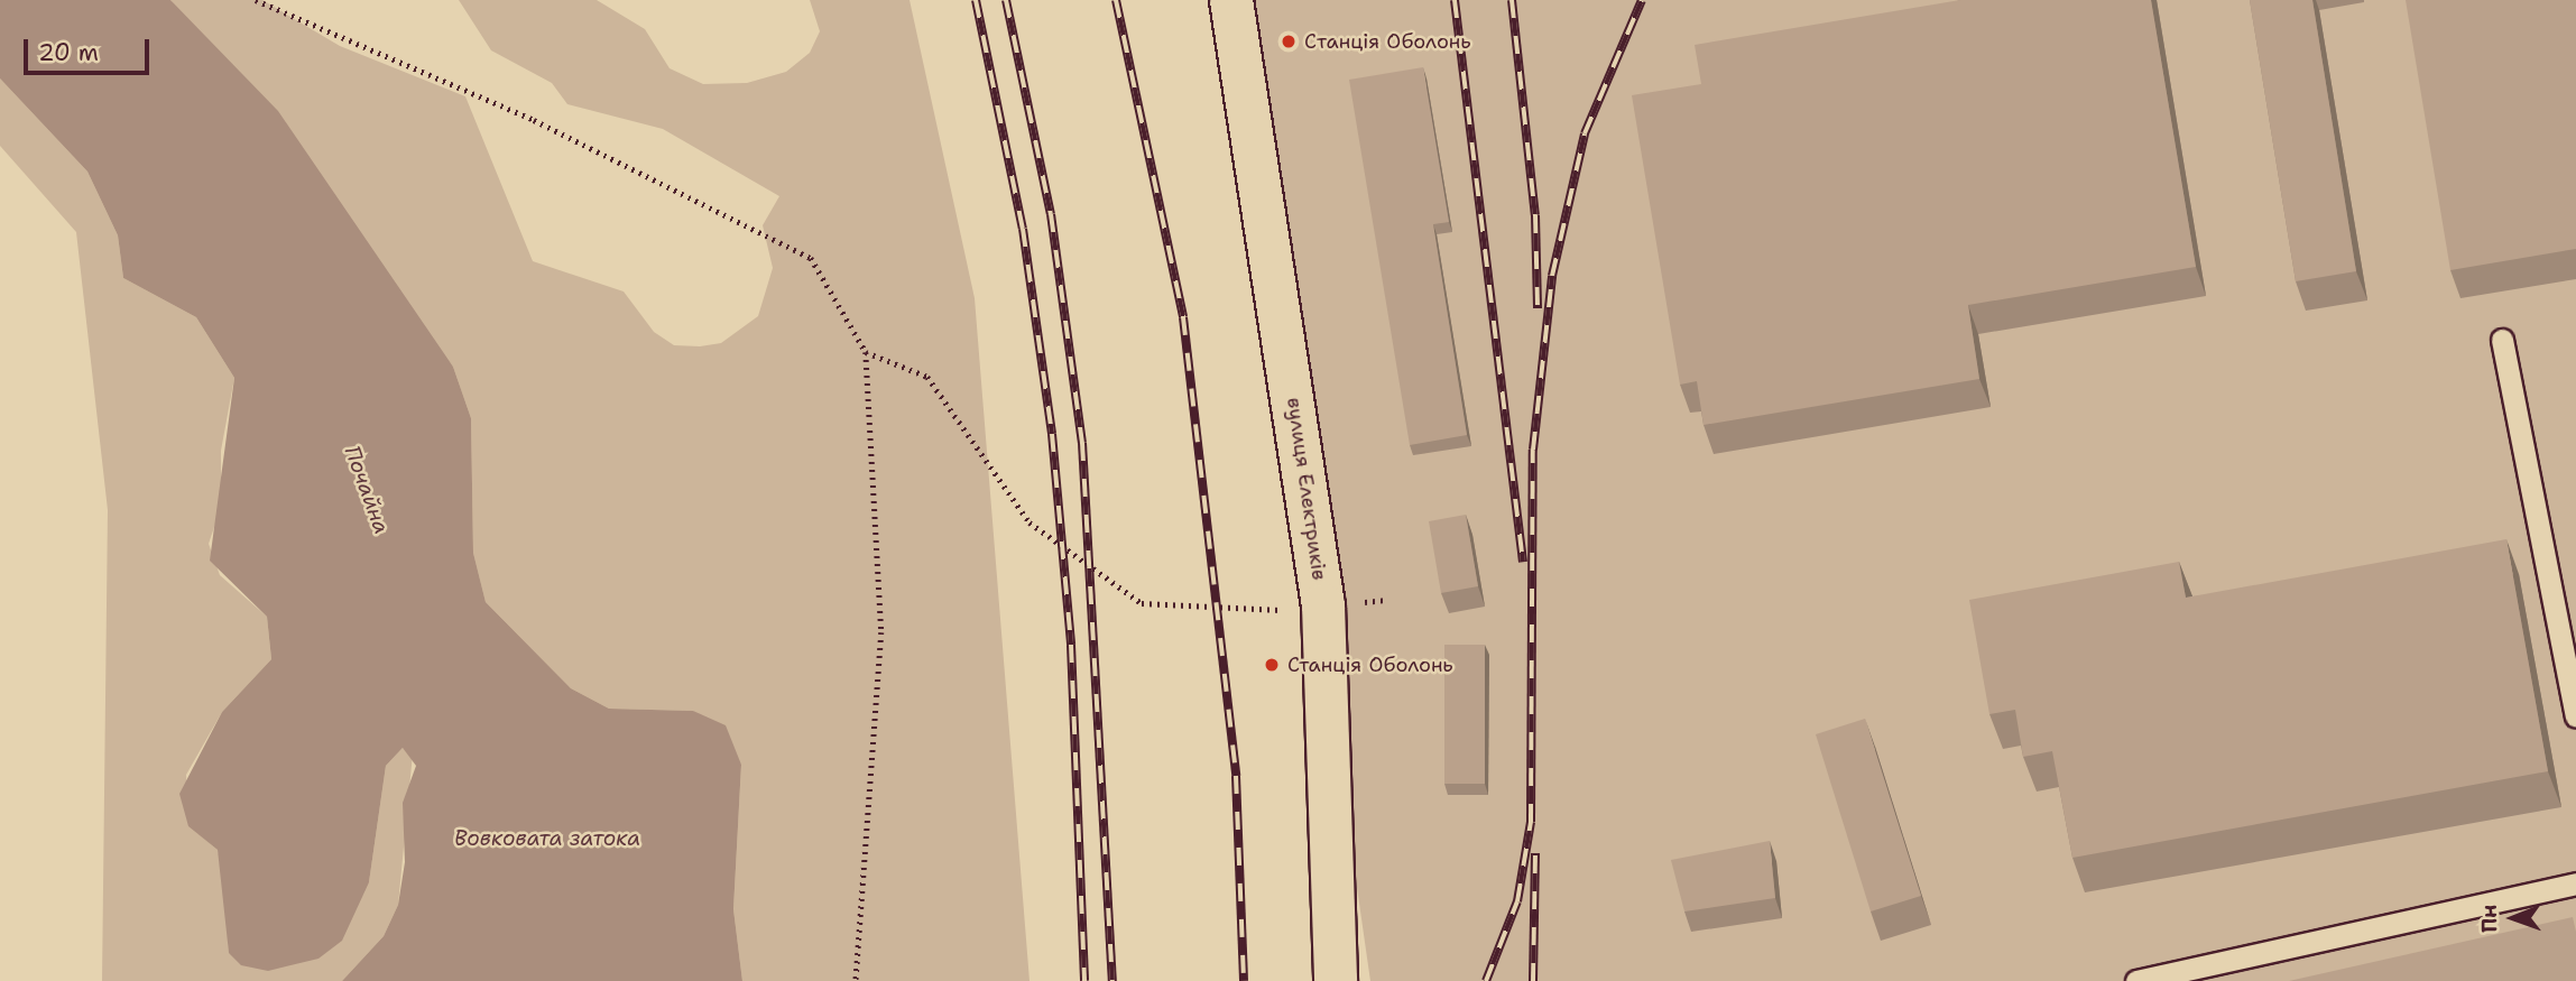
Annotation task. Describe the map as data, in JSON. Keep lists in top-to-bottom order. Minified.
{"streets":{"street":["вулиця Електриків"]},"water":["Почайна","Вовковата затока"],"places":["Cтанція Оболонь","Станція Оболонь"],"scale_bar":"20 m","north":"left"}
